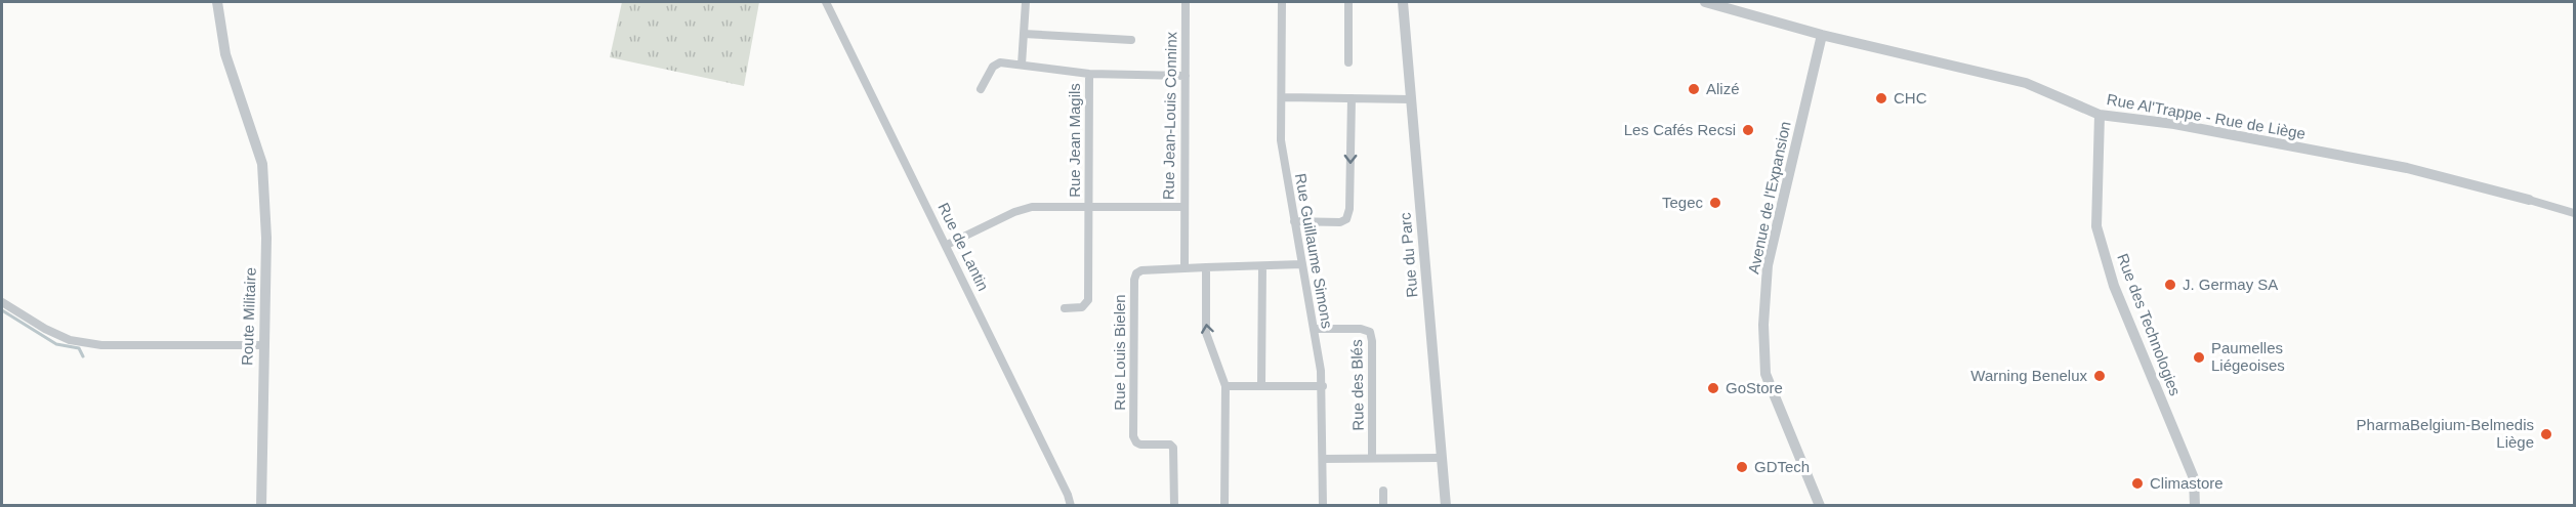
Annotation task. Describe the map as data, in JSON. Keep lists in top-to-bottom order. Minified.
{"streets":{"street":["Rue Jean-Louis Conninx","Rue Al'Trappe - Rue de Liège","Rue Jean Magils","Avenue de l'Expansion","Rue de Lantin","Rue Guillaume Simons","Rue du Parc","Route Militaire","Rue des Technologies","Rue Louis Bielen","Rue des Blés"]},"crossings":[["Rue Jean-Louis Conninx","Rue Jean Magils"],["Rue Jean-Louis Conninx","Rue de Lantin"],["Rue Al'Trappe - Rue de Liège","Avenue de l'Expansion"],["Rue Al'Trappe - Rue de Liège","Rue des Technologies"],["Rue Guillaume Simons","Rue Louis Bielen"],["Rue Guillaume Simons","Rue des Blés"]],"places":["Alizé","CHC","Les Cafés Recsi","Tegec","J. Germay SA","Paumelles Liégeoises","Warning Benelux","GoStore","PharmaBelgium-Belmedis Liège","GDTech","Climastore"]}
